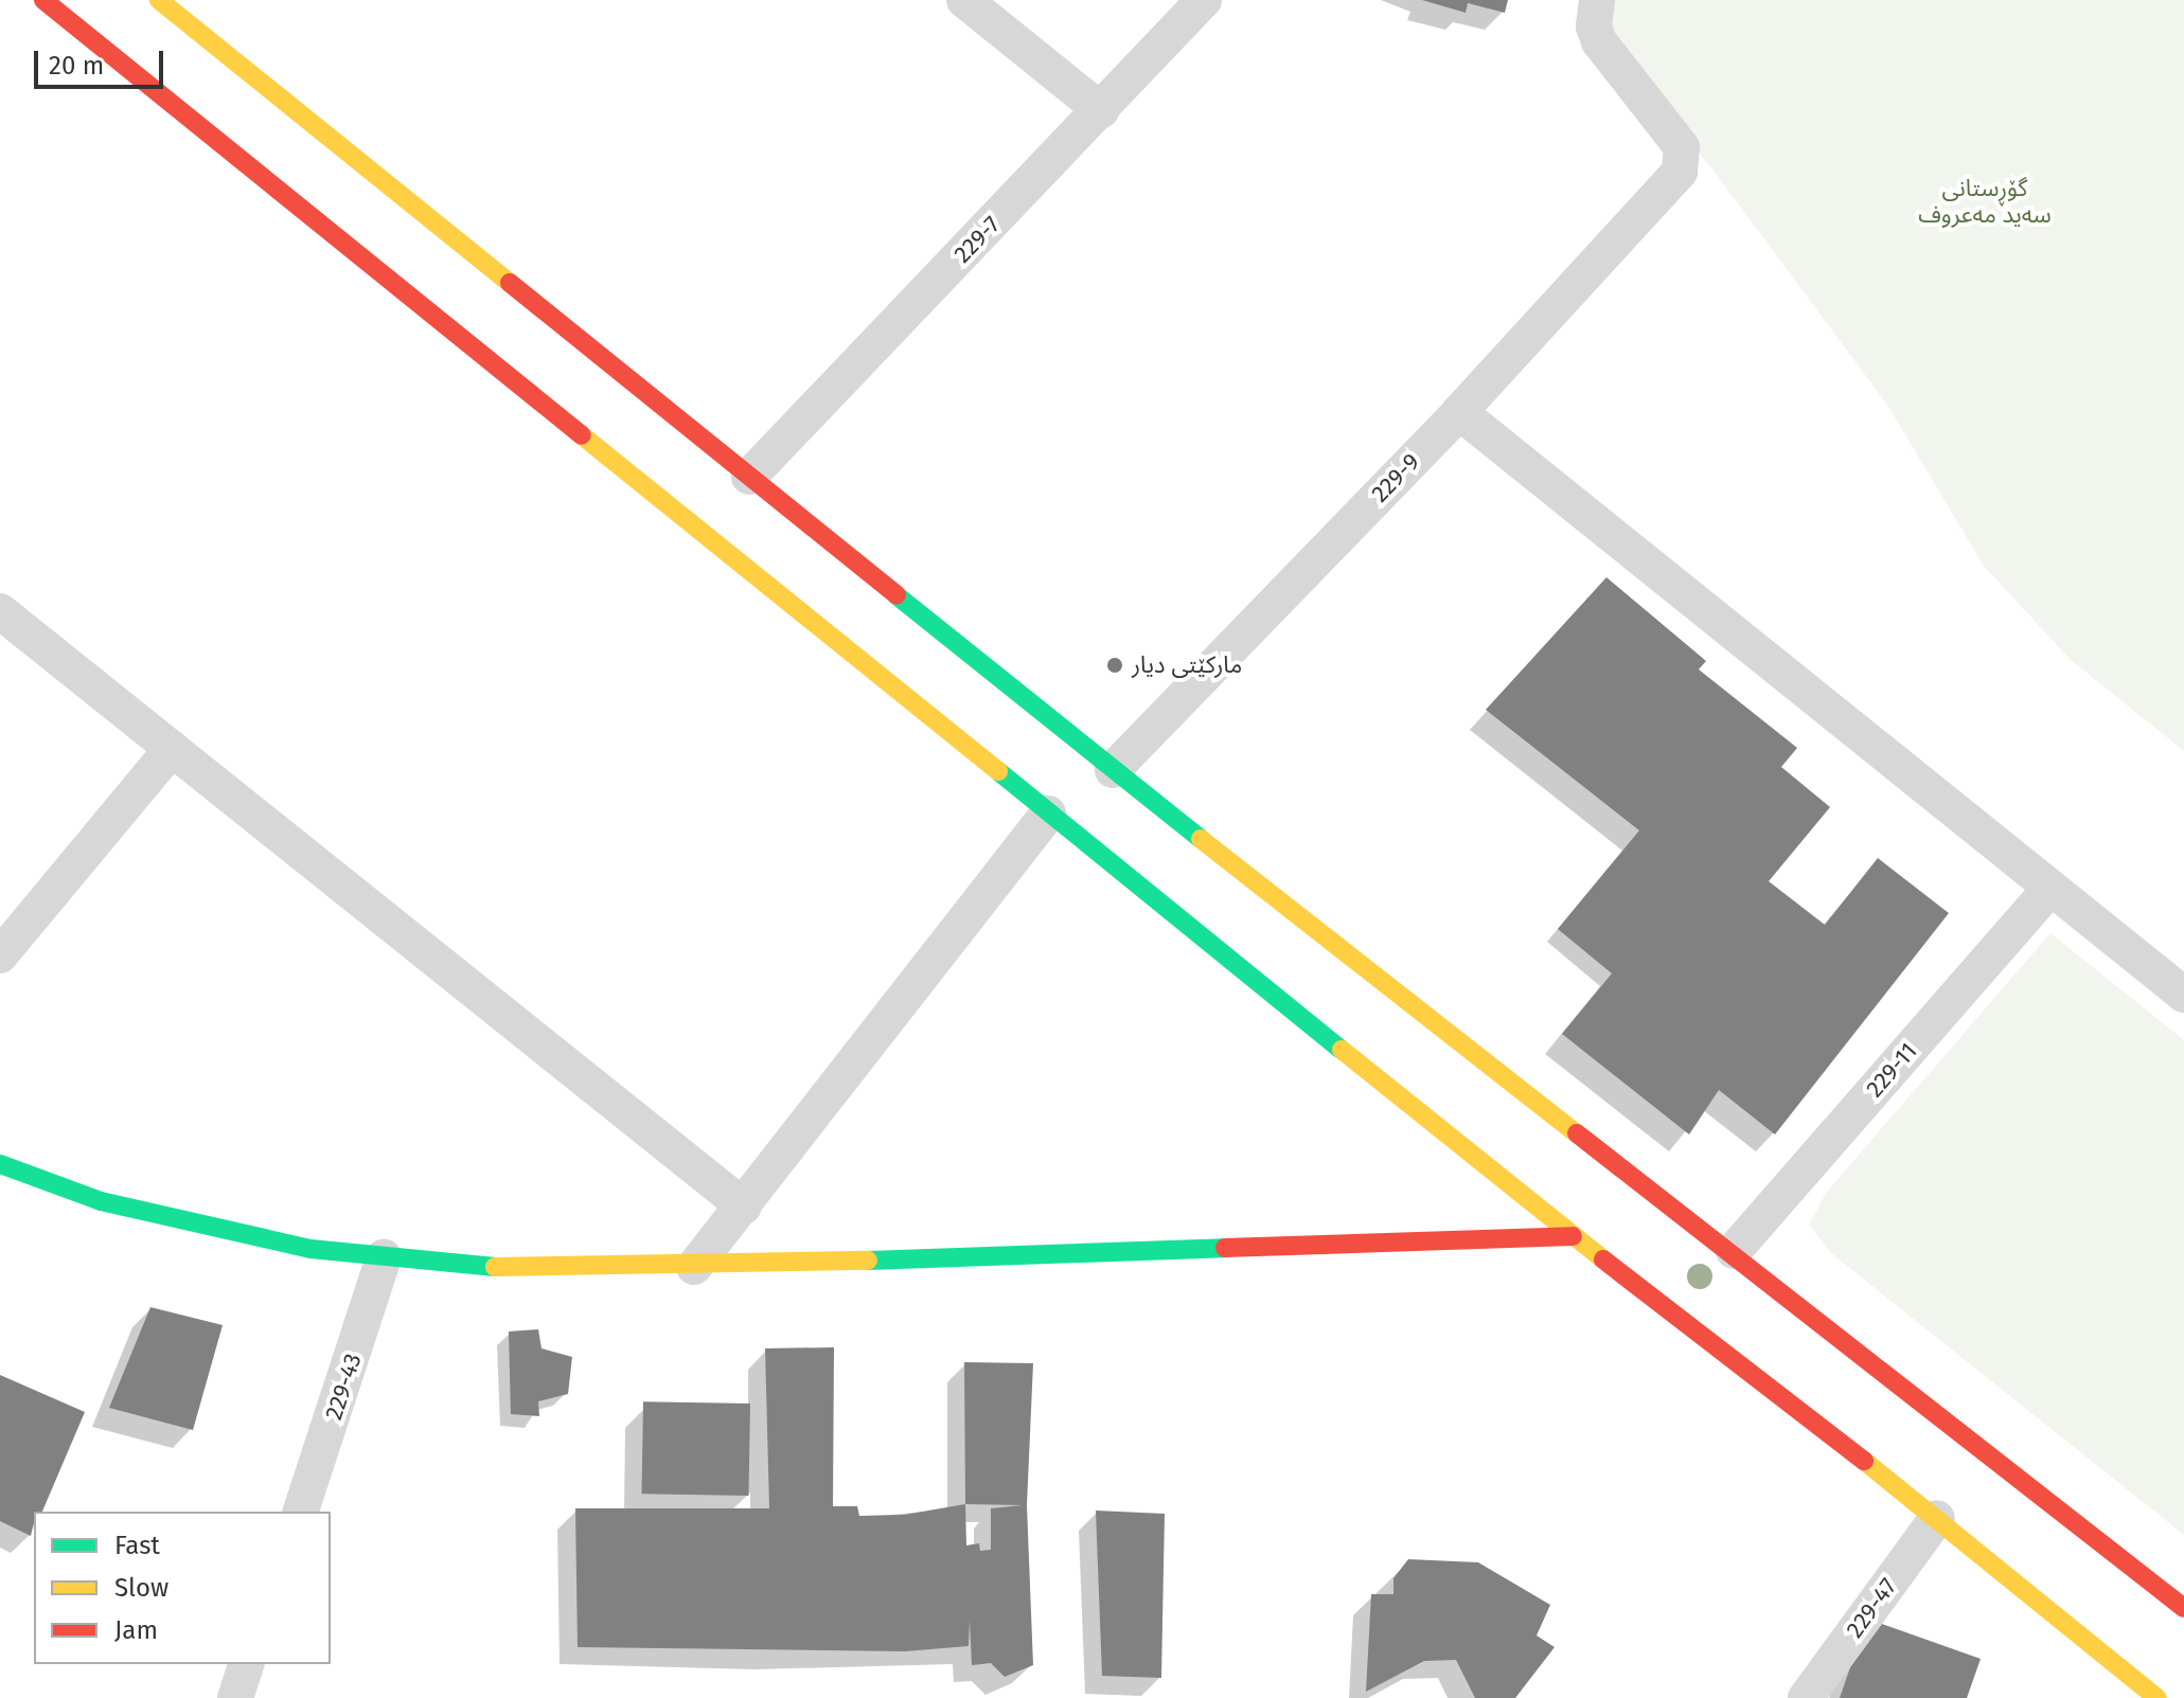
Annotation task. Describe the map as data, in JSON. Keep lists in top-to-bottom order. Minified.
{"streets":{"street":["229-7","229-9","229-11","229-43","229-47"]},"parks":["گۆڕستانی سەید مەعروف"],"places":["مارکێتی دیار"],"legend":["Fast","Slow","Jam"],"scale_bar":"20 m"}
